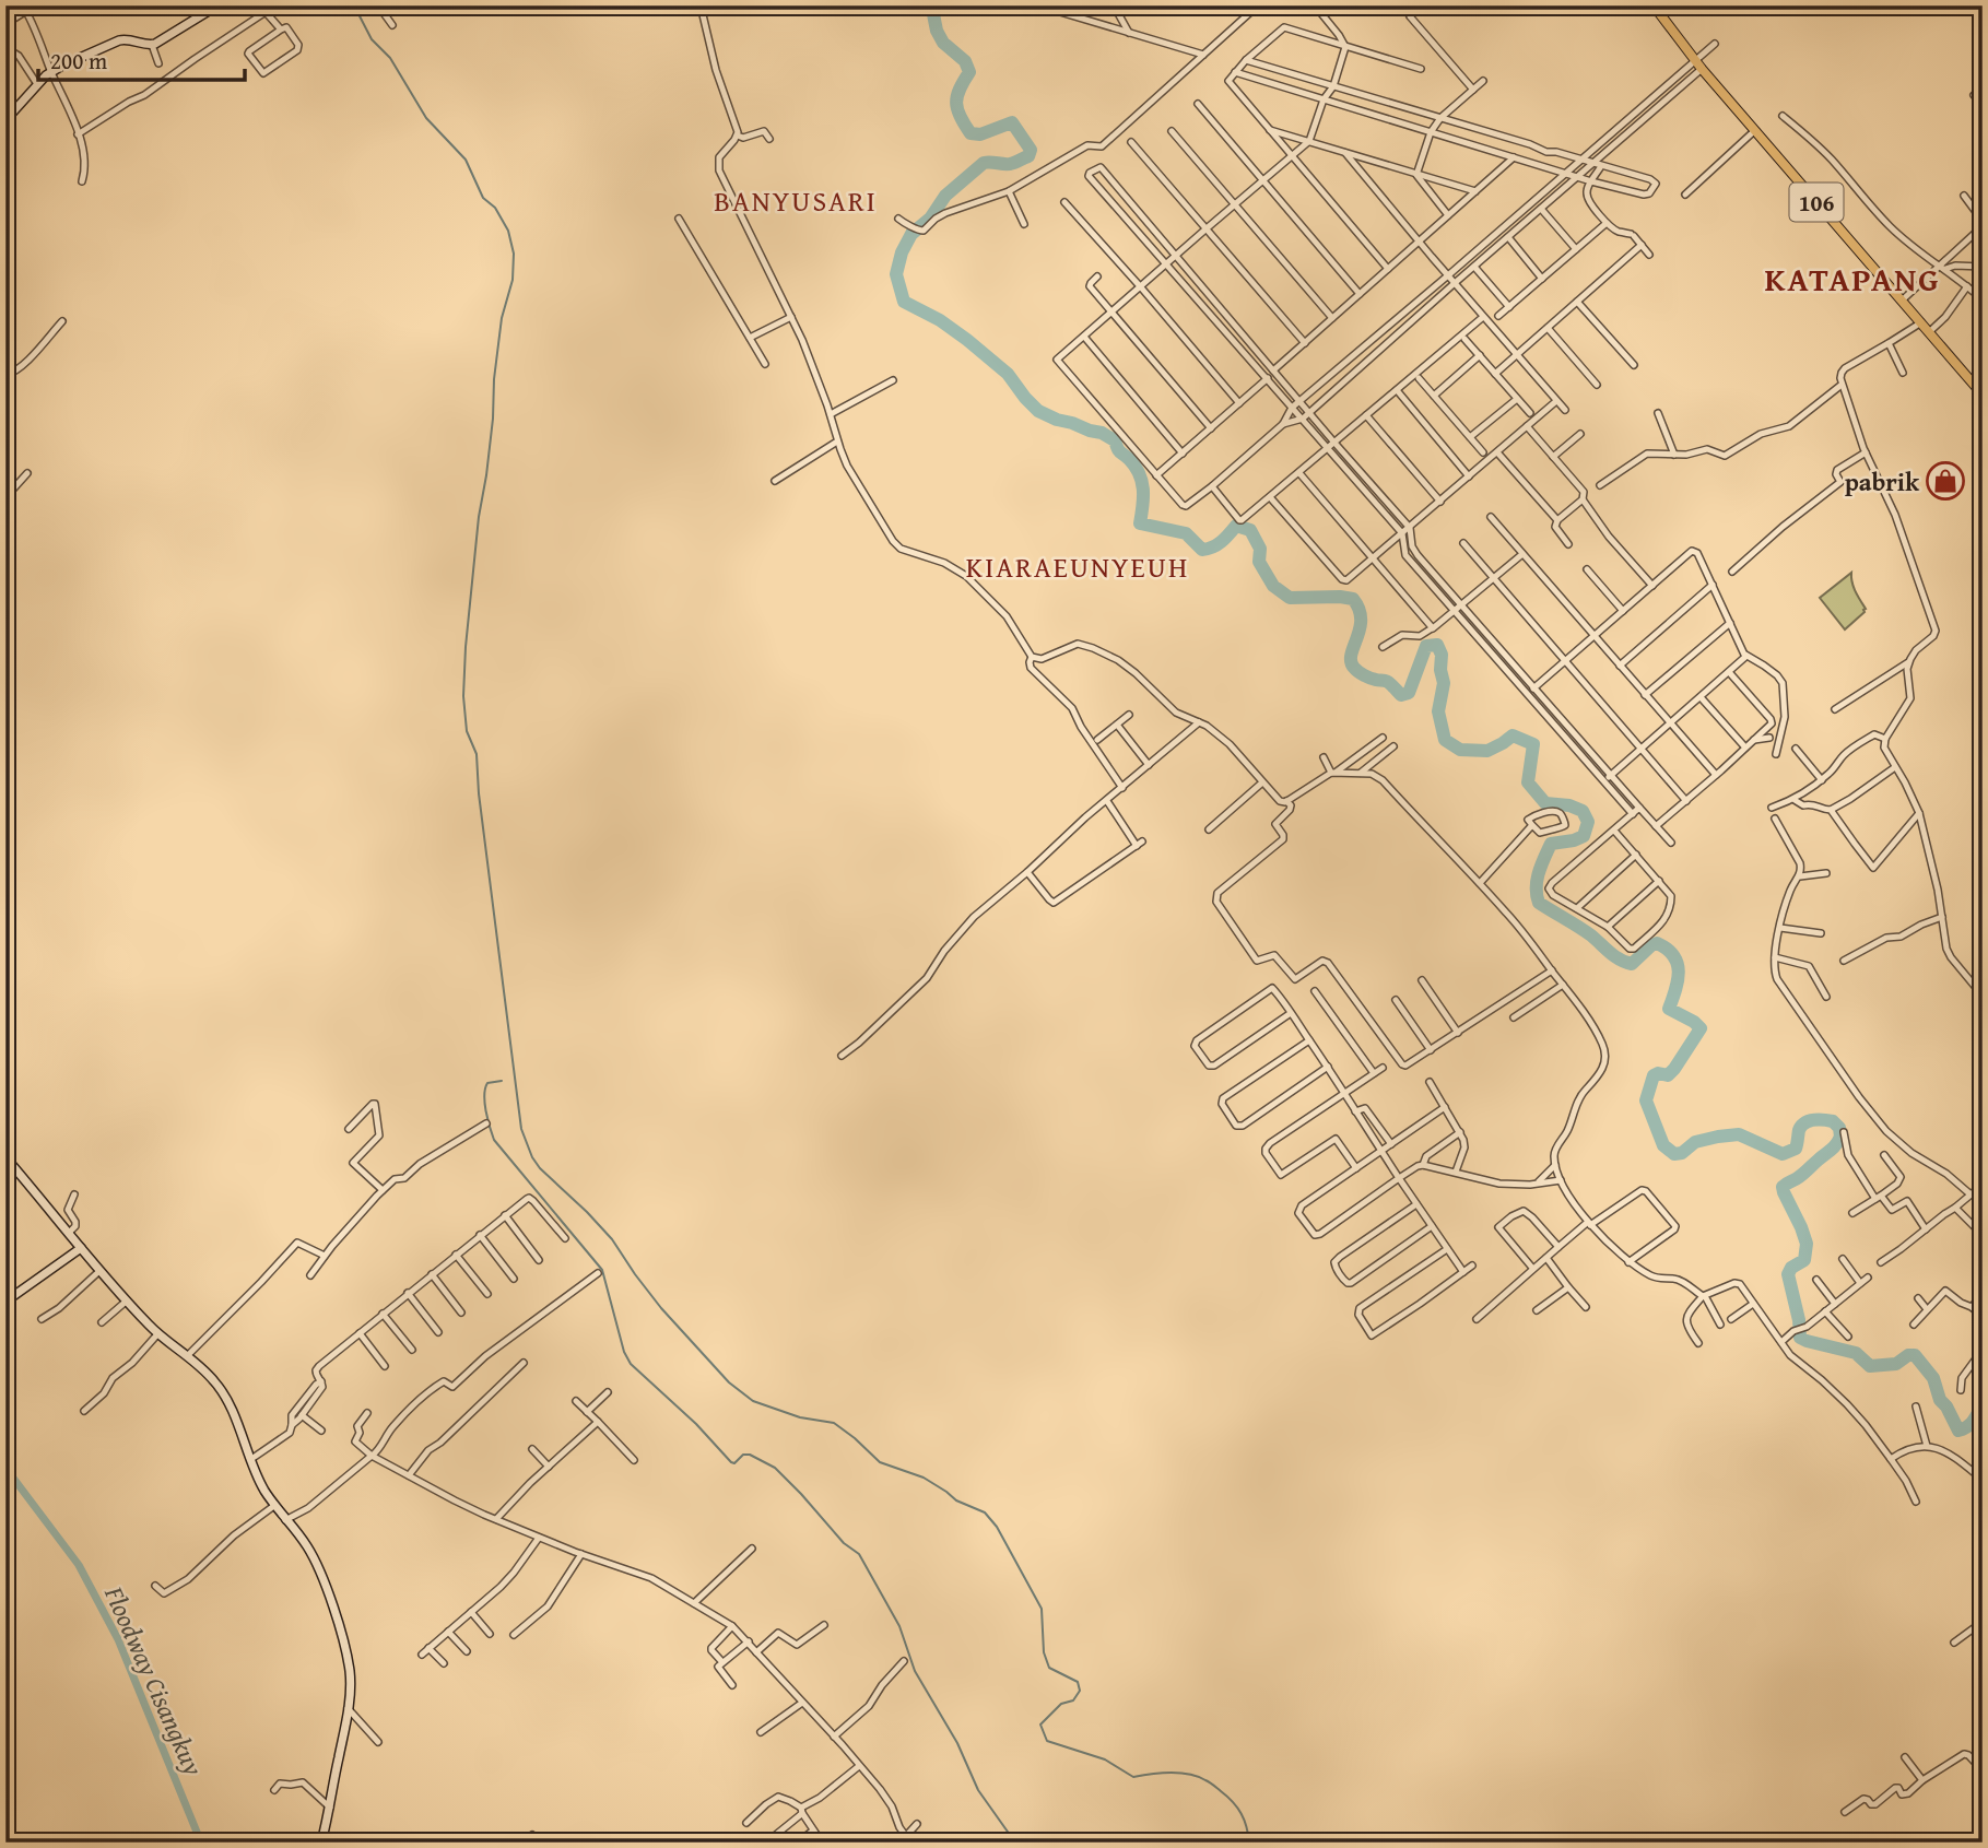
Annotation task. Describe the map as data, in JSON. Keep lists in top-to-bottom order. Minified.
{"streets":{"main road":["106"]},"districts":["BANYUSARI","KATAPANG","KIARAEUNYEUH"],"water":["Floodway Cisangkuy"],"places":{"shop":["pabrik"]},"scale_bar":"200 m"}
